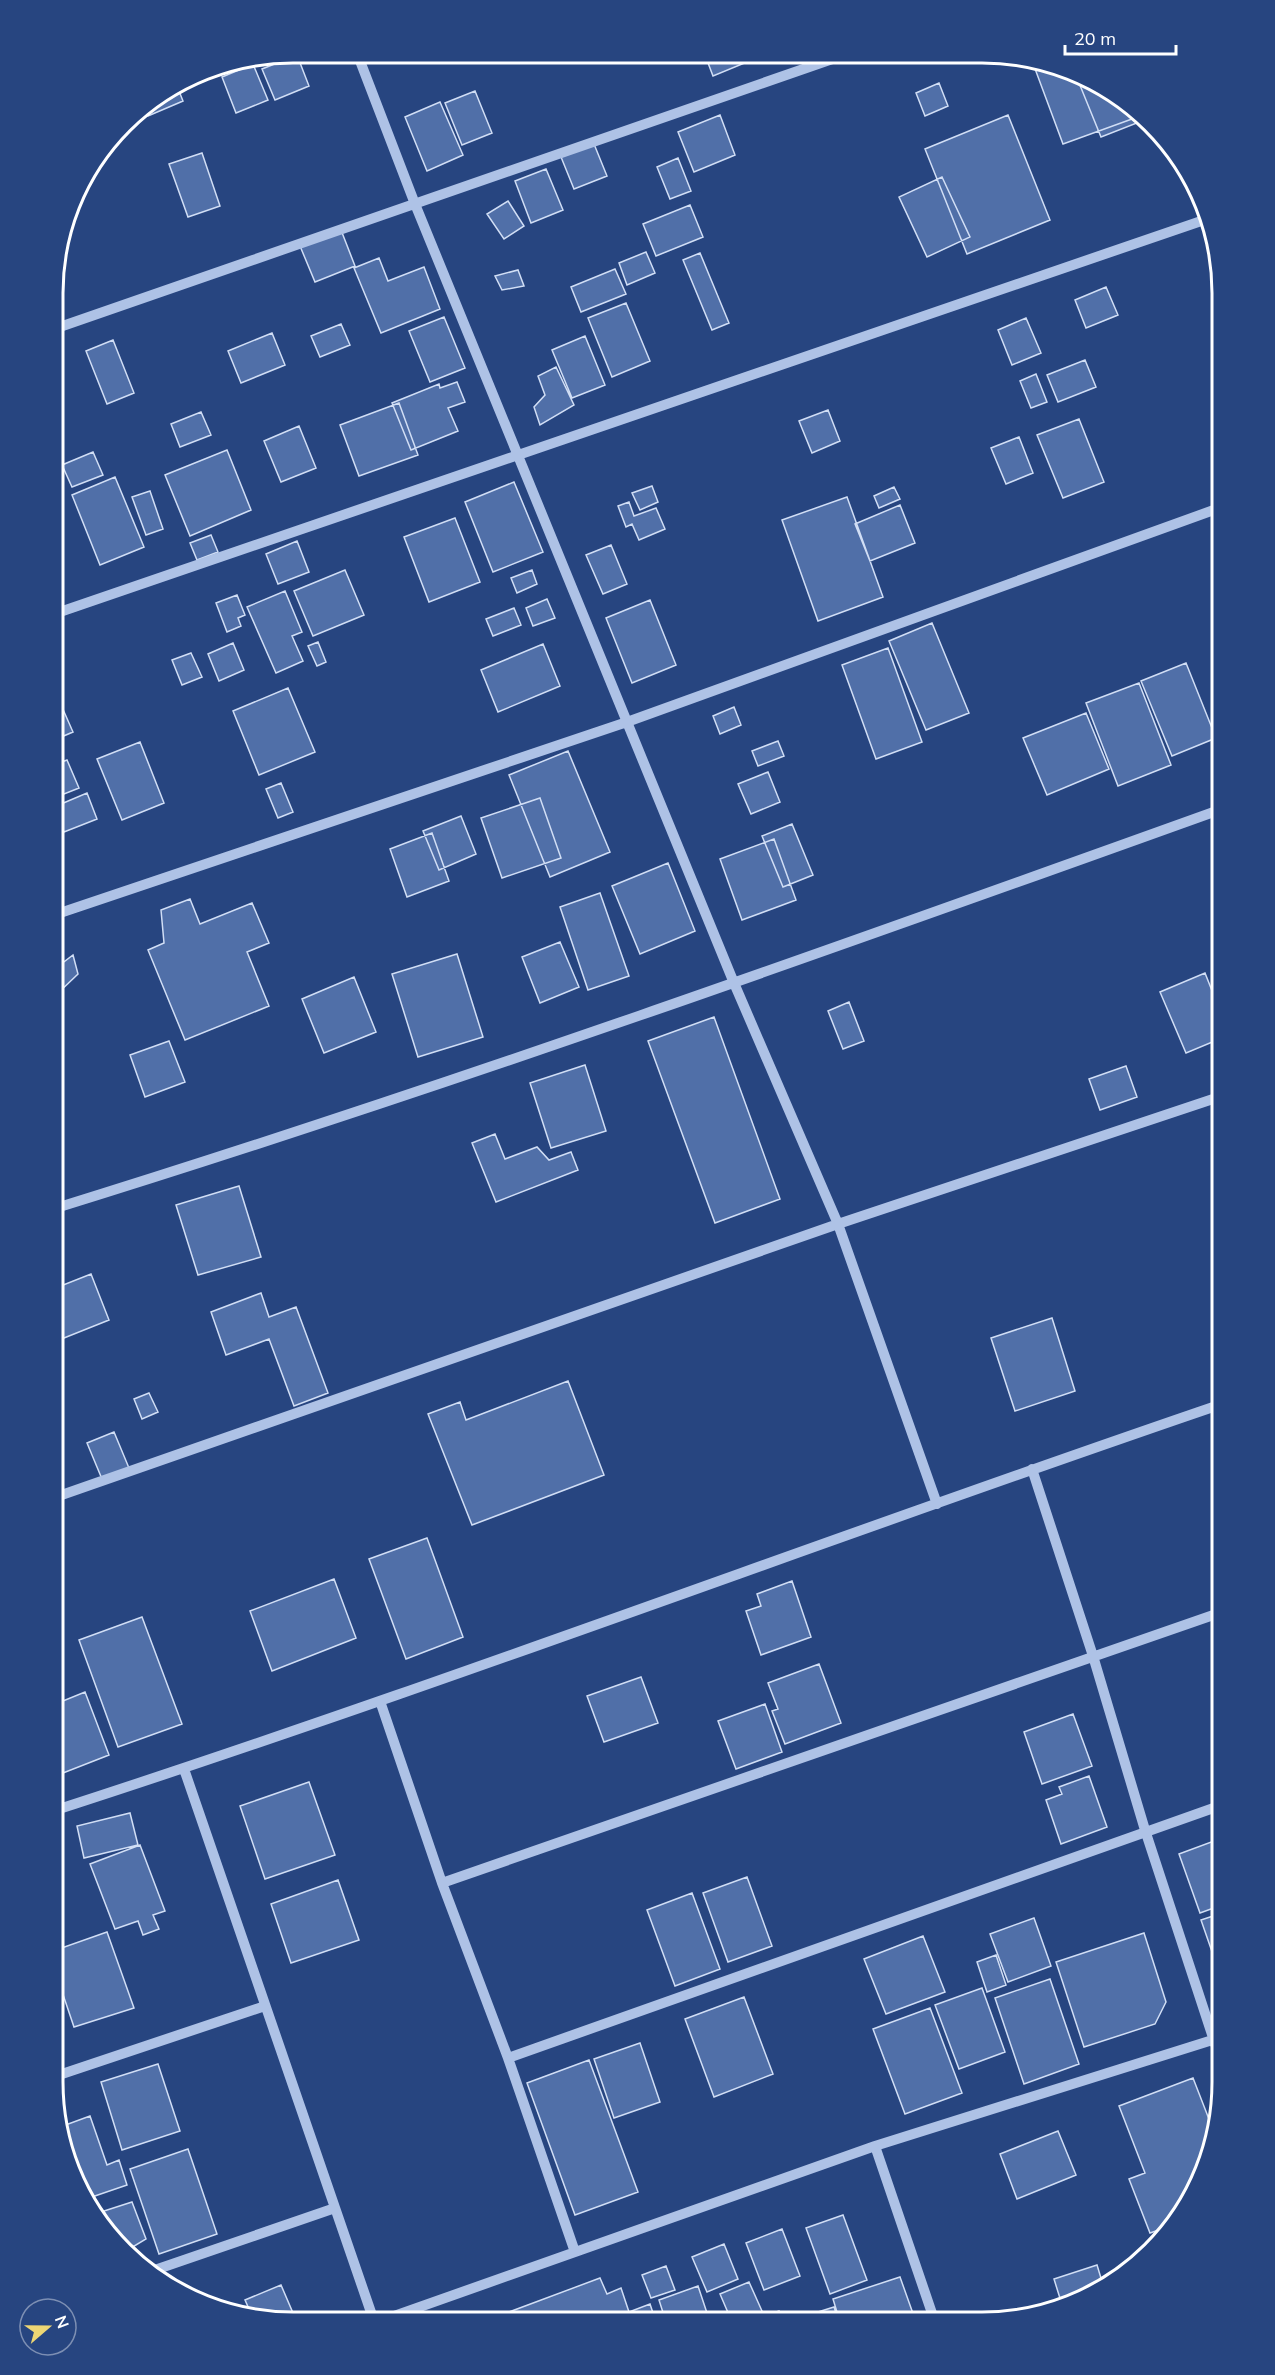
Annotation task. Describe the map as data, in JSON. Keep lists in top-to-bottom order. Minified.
{"scale_bar":"20 m","north":"right"}
